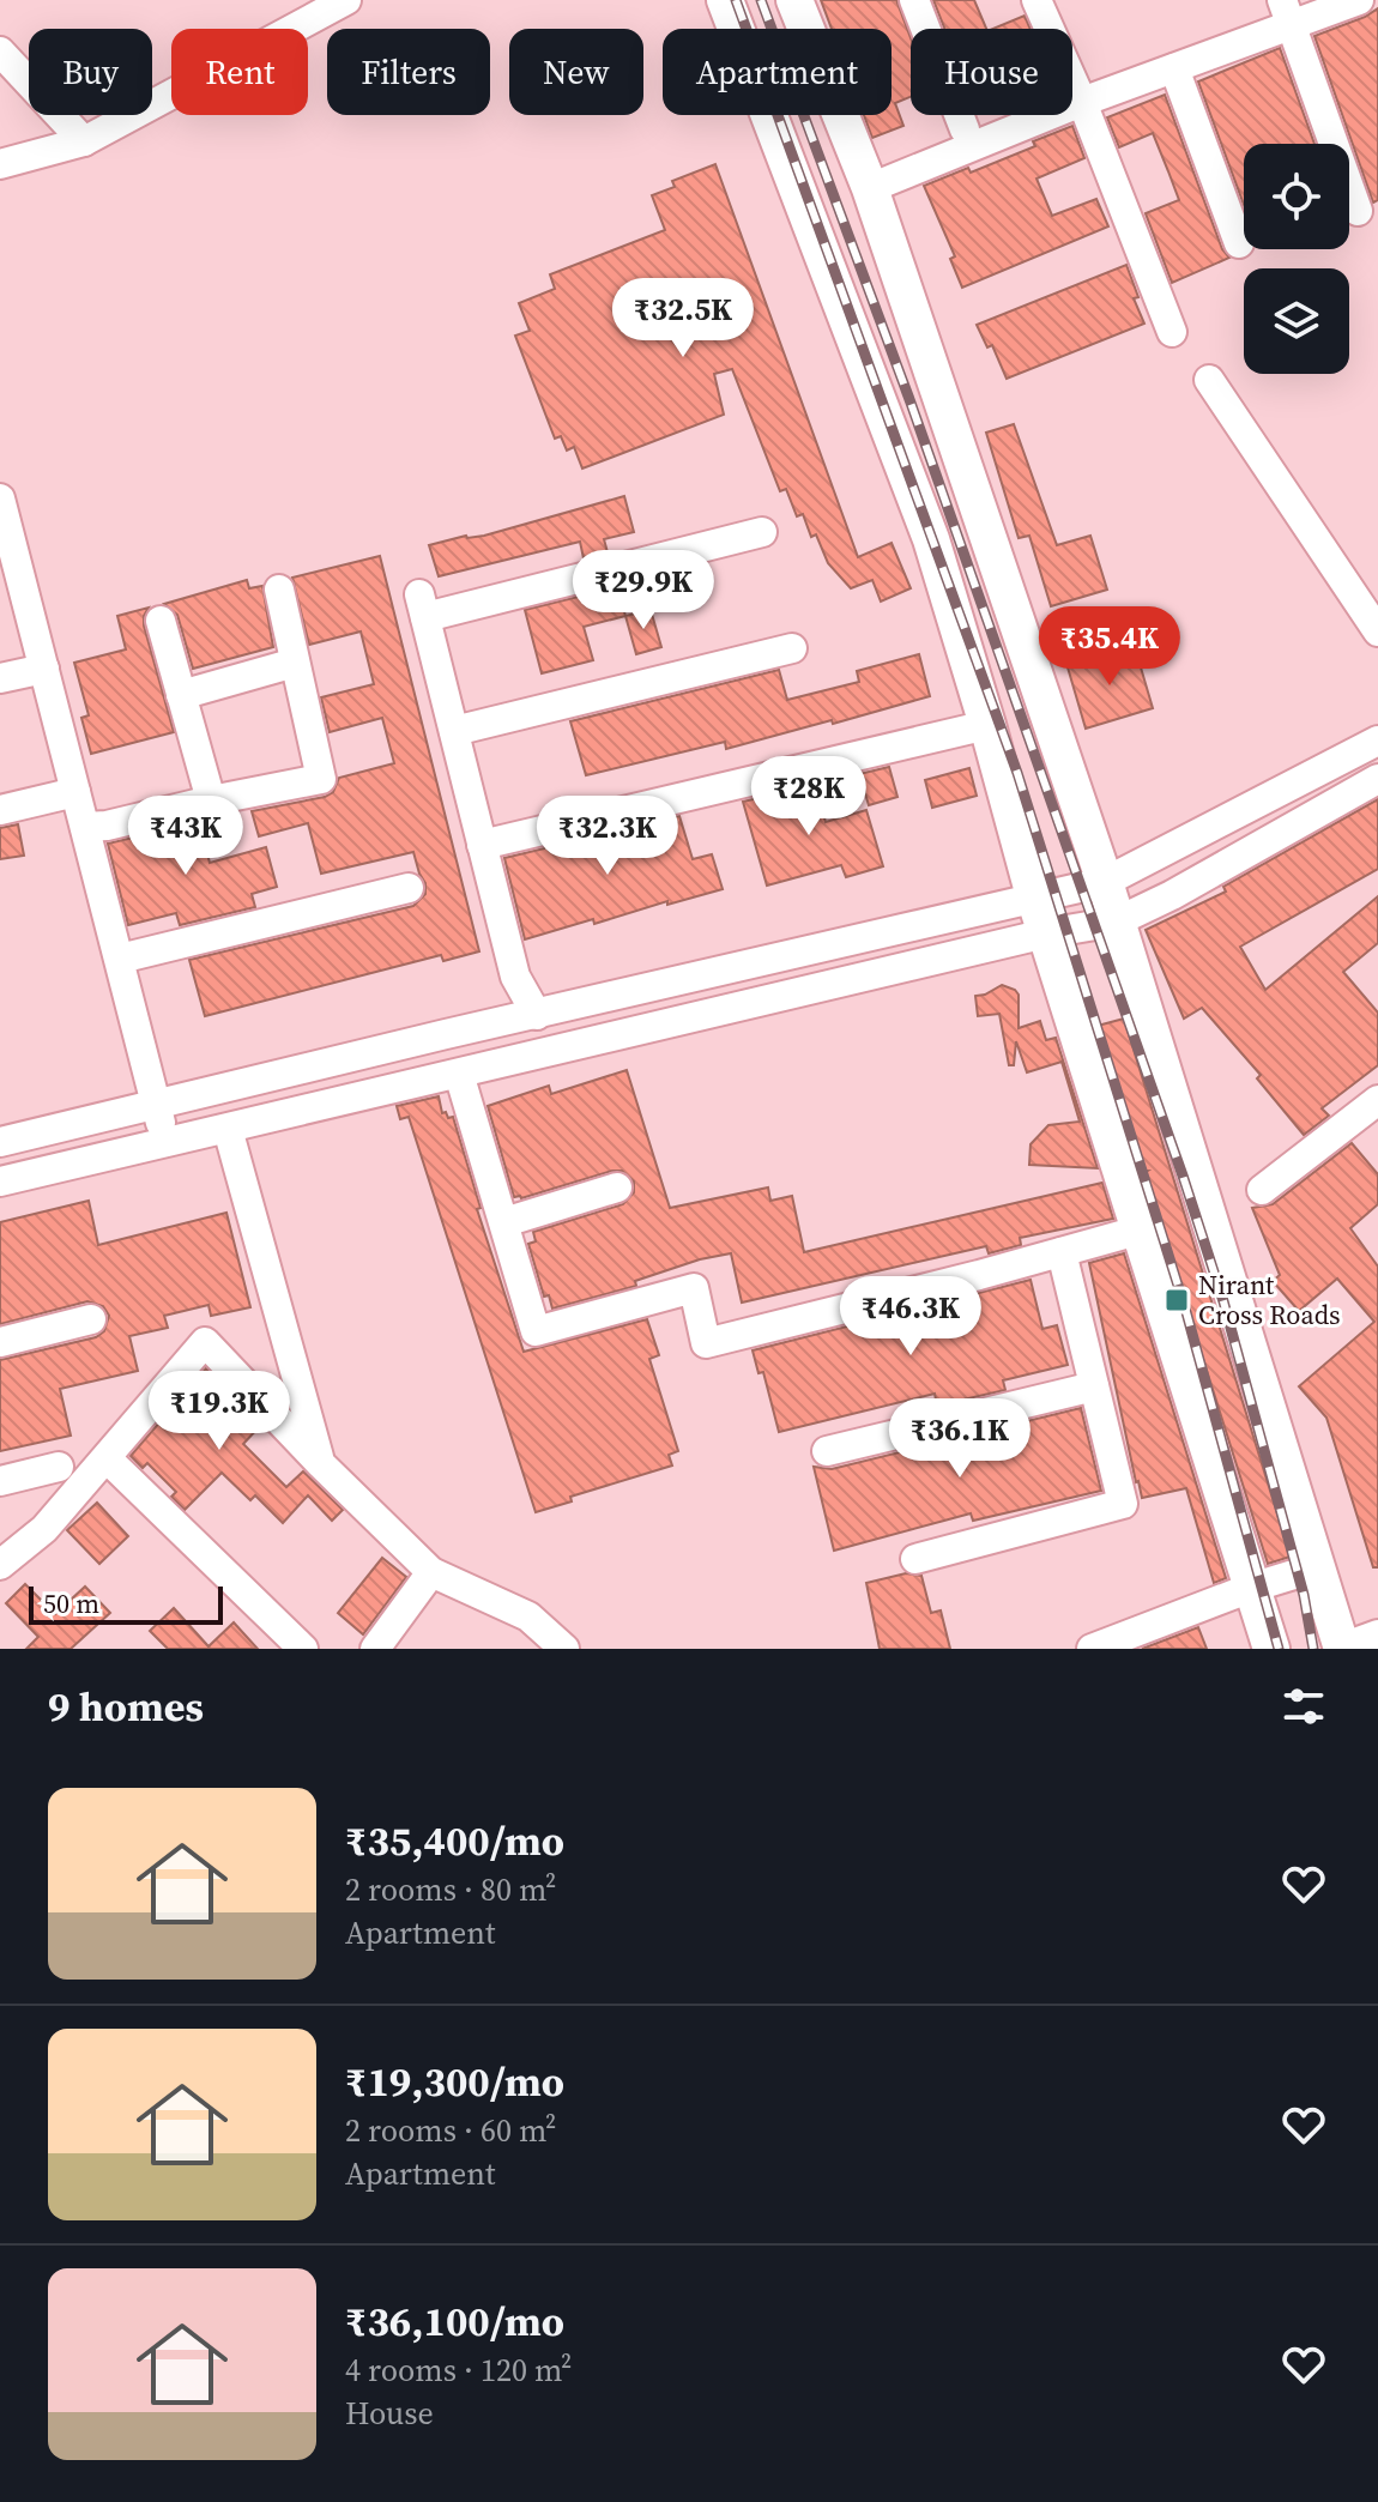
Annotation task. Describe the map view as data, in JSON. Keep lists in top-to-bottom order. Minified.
{"places":{"transit":["Nirant Cross Roads"]},"scale_bar":"50 m","page":{"chip":["Buy","Rent","Filters","New","Apartment","House"],"price":["₹32.5K","₹29.9K","₹35.4K","₹28K","₹43K","₹32.3K","₹46.3K","₹19.3K","₹36.1K"],"scale":"50 m","heading":"9 homes","list":[{"name":"₹35,400/mo","note":"2 rooms · 80 m² · Apartment"},{"name":"₹19,300/mo","note":"2 rooms · 60 m² · Apartment"},{"name":"₹36,100/mo","note":"4 rooms · 120 m² · House"}]}}
